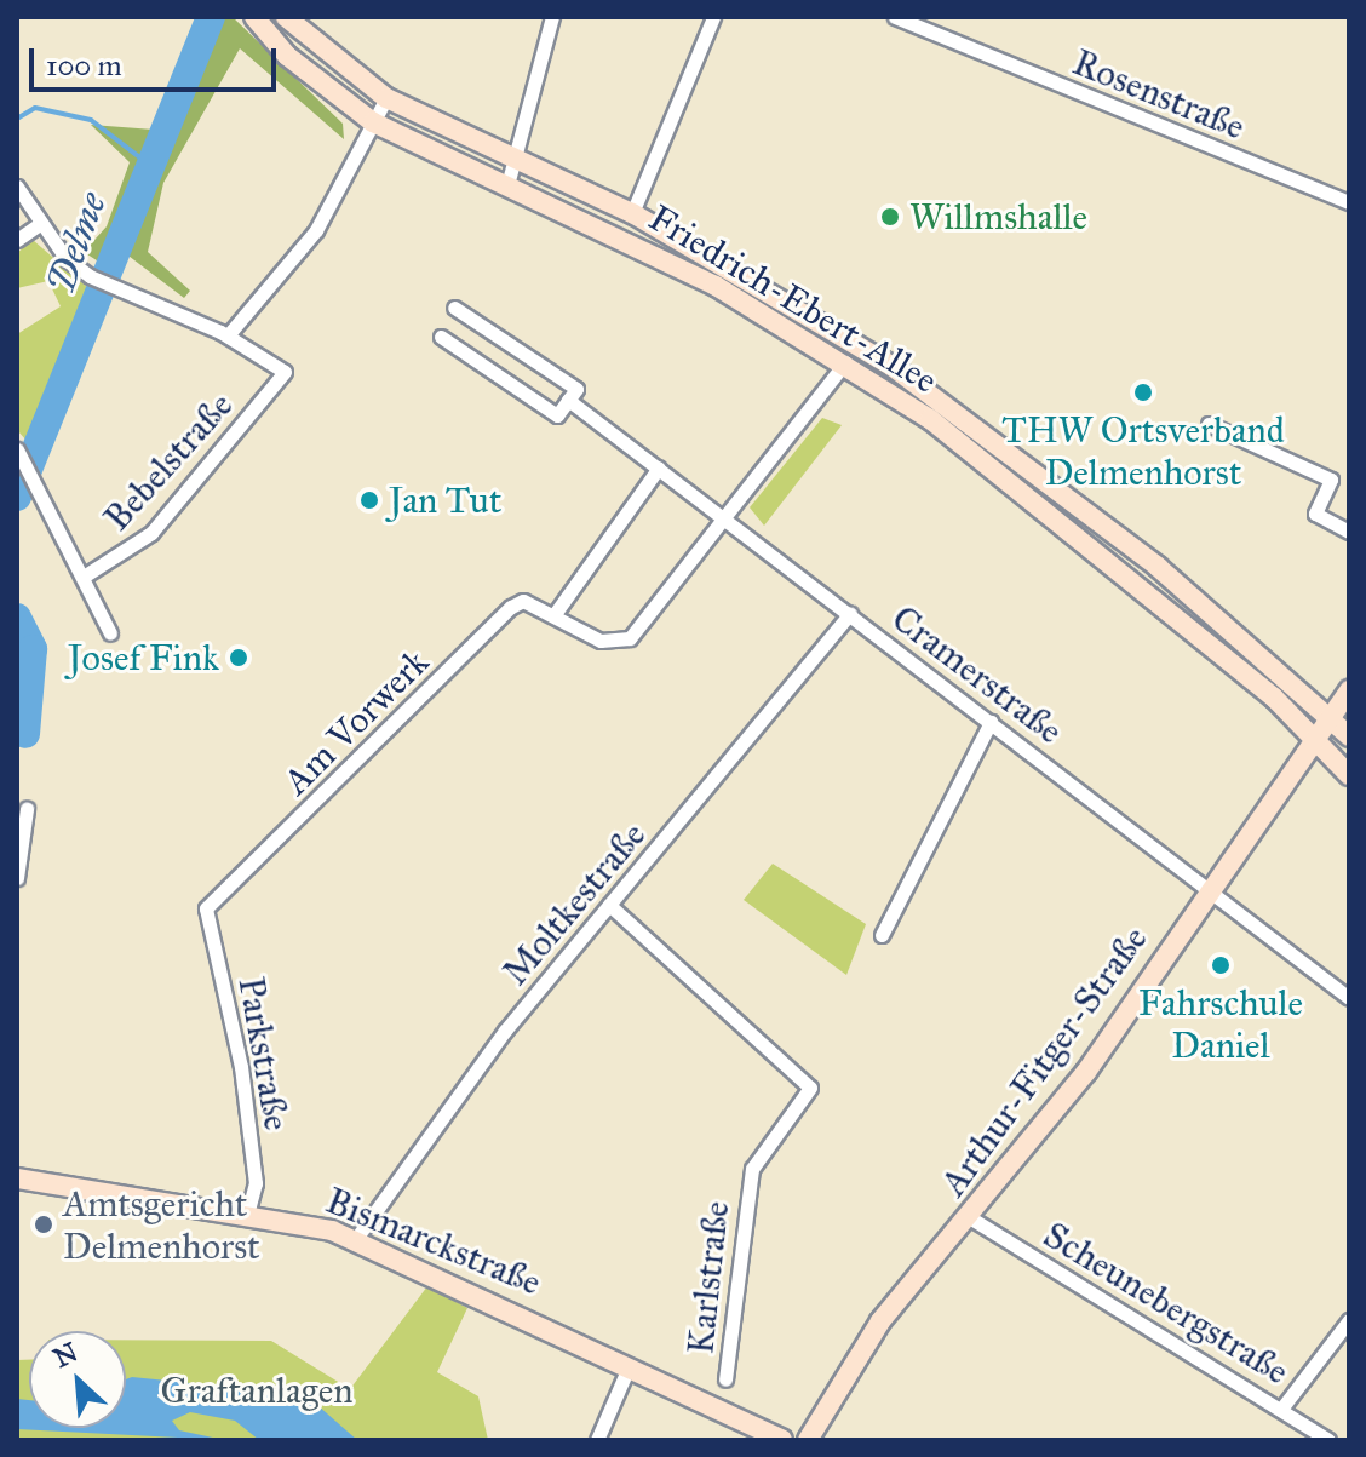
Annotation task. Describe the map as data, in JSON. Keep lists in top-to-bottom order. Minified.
{"streets":{"main road":["Friedrich-Ebert-Allee","Arthur-Fitger-Straße","Bismarckstraße"],"street":["Rosenstraße","Bebelstraße","Cramerstraße","Am Vorwerk","Moltkestraße","Parkstraße","Karlstraße","Scheunebergstraße"]},"crossings":[["Friedrich-Ebert-Allee","Am Vorwerk"],["Friedrich-Ebert-Allee","Arthur-Fitger-Straße"],["Cramerstraße","Am Vorwerk"],["Cramerstraße","Moltkestraße"],["Cramerstraße","Arthur-Fitger-Straße"],["Am Vorwerk","Parkstraße"],["Moltkestraße","Bismarckstraße"],["Moltkestraße","Karlstraße"],["Parkstraße","Bismarckstraße"],["Arthur-Fitger-Straße","Scheunebergstraße"]],"water":["Delme"],"parks":["Graftanlagen"],"places":["Willmshalle","THW Ortsverband Delmenhorst","Jan Tut","Josef Fink","Fahrschule Daniel","Amtsgericht Delmenhorst"],"scale_bar":"100 m","north":"top left"}
